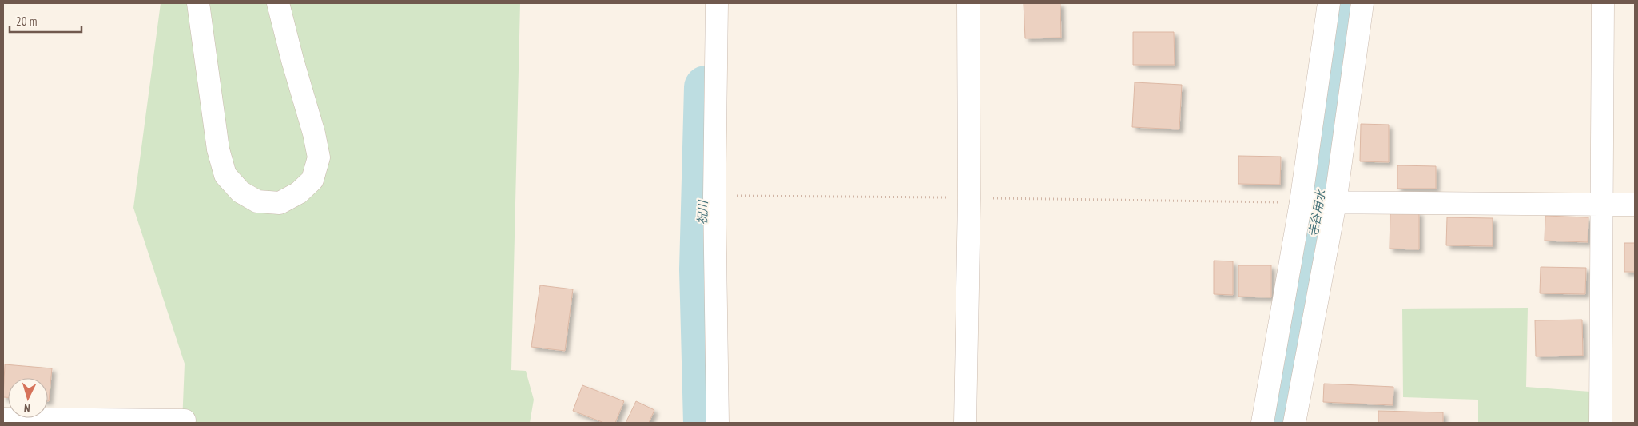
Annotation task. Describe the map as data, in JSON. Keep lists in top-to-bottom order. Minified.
{"water":["祝川","寺谷用水"],"scale_bar":"20 m","north":"bottom"}
